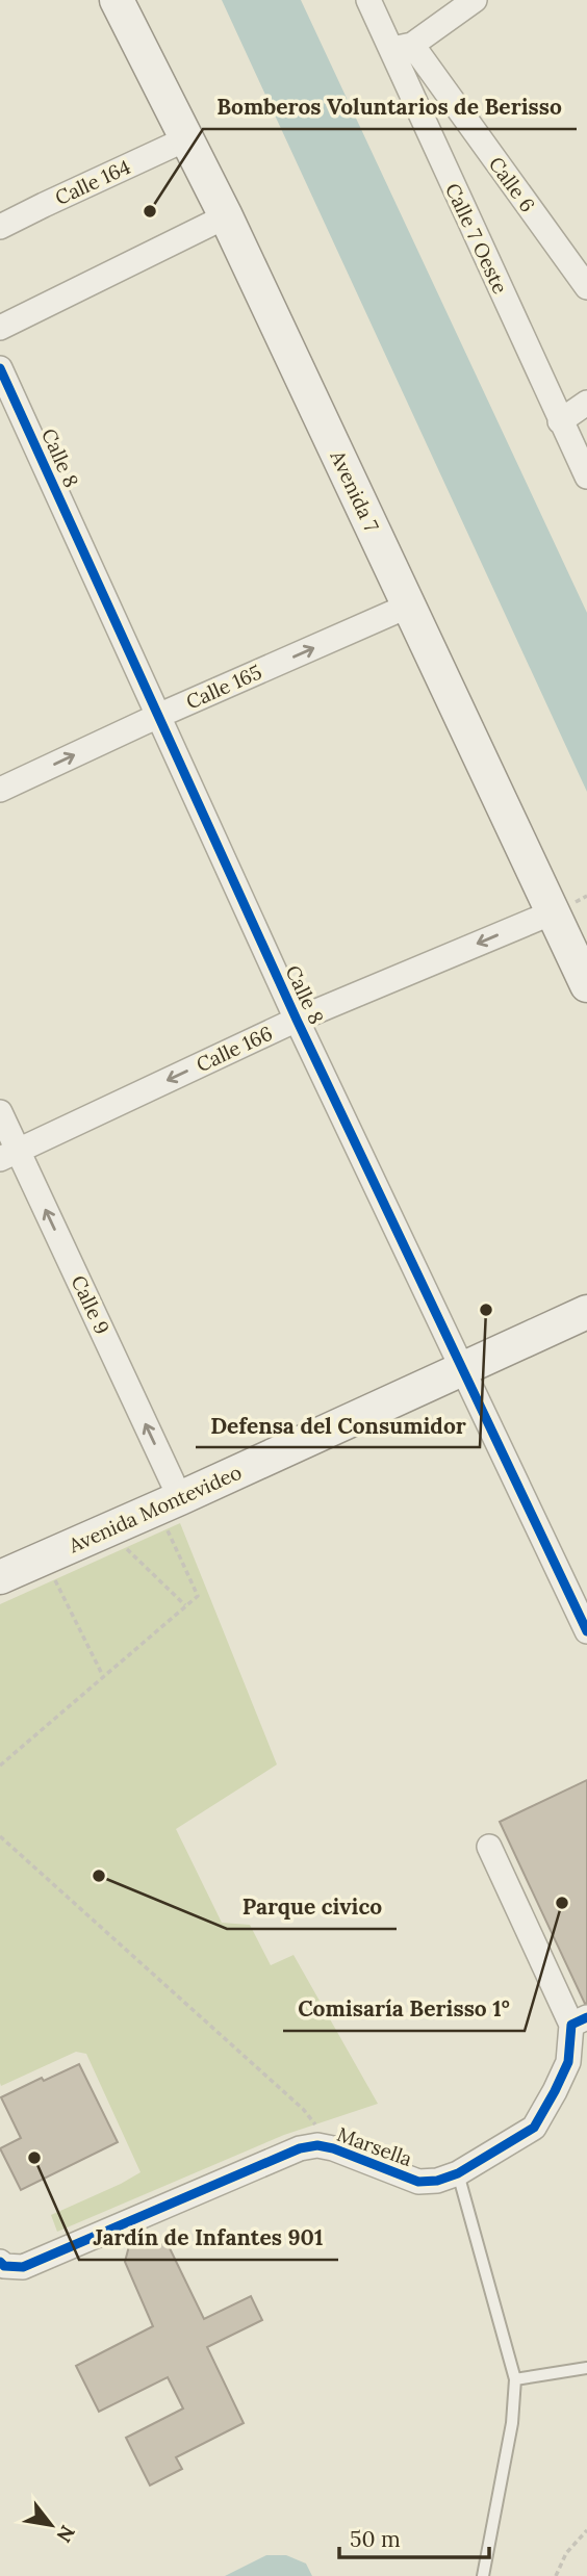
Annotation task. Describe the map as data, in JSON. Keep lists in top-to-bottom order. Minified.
{"streets":{"main road":["Avenida 7","Avenida Montevideo"],"street":["Calle 164","Calle 6","Calle 7 Oeste","Calle 8","Calle 165","Calle 166","Calle 9","Marsella"]},"crossings":[["Calle 164","Avenida 7"],["Calle 6","Calle 7 Oeste"],["Calle 8","Calle 165"],["Calle 8","Calle 166"],["Calle 8","Avenida Montevideo"],["Avenida 7","Calle 165"],["Avenida 7","Calle 166"],["Calle 166","Calle 9"],["Calle 9","Avenida Montevideo"]],"one_way":["Calle 165","Calle 166","Calle 9"],"places":["Bomberos Voluntarios de Berisso","Defensa del Consumidor","Parque civico","Comisaría Berisso 1°","Jardín de Infantes 901"],"scale_bar":"50 m","north":"bottom right"}
